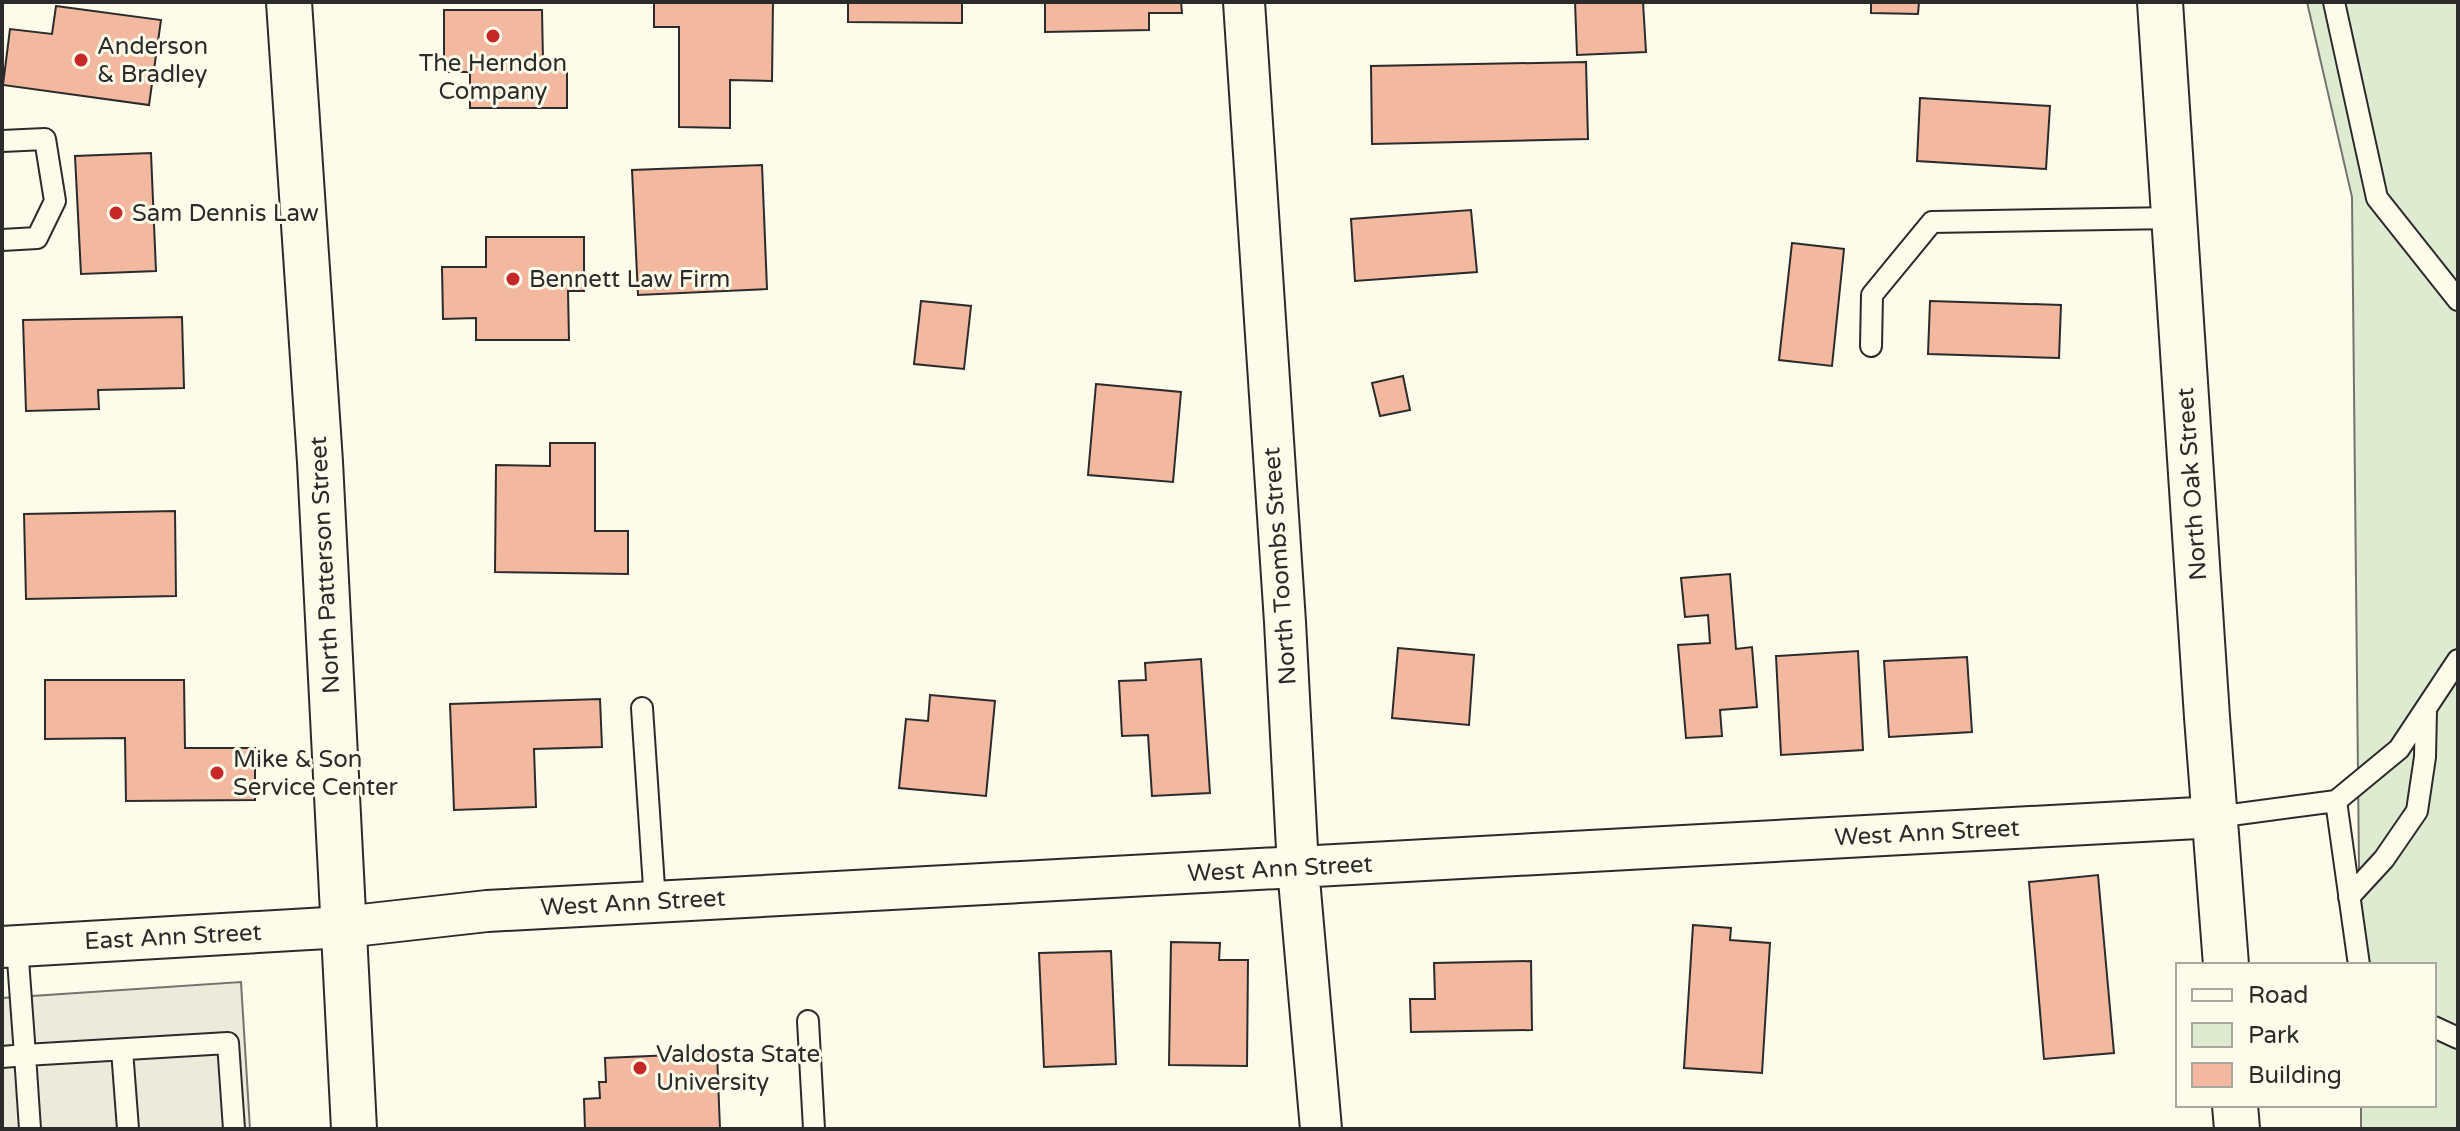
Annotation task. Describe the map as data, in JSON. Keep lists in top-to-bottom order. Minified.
{"streets":{"main road":["North Oak Street","North Patterson Street"],"street":["North Toombs Street","West Ann Street","East Ann Street"]},"crossings":[["North Oak Street","West Ann Street"],["North Patterson Street","West Ann Street"],["North Patterson Street","East Ann Street"],["North Toombs Street","West Ann Street"],["West Ann Street","East Ann Street"]],"places":["The Herndon Company","Anderson & Bradley","Sam Dennis Law","Bennett Law Firm","Mike & Son Service Center","Valdosta State University"],"legend":["Road","Park","Building"]}
